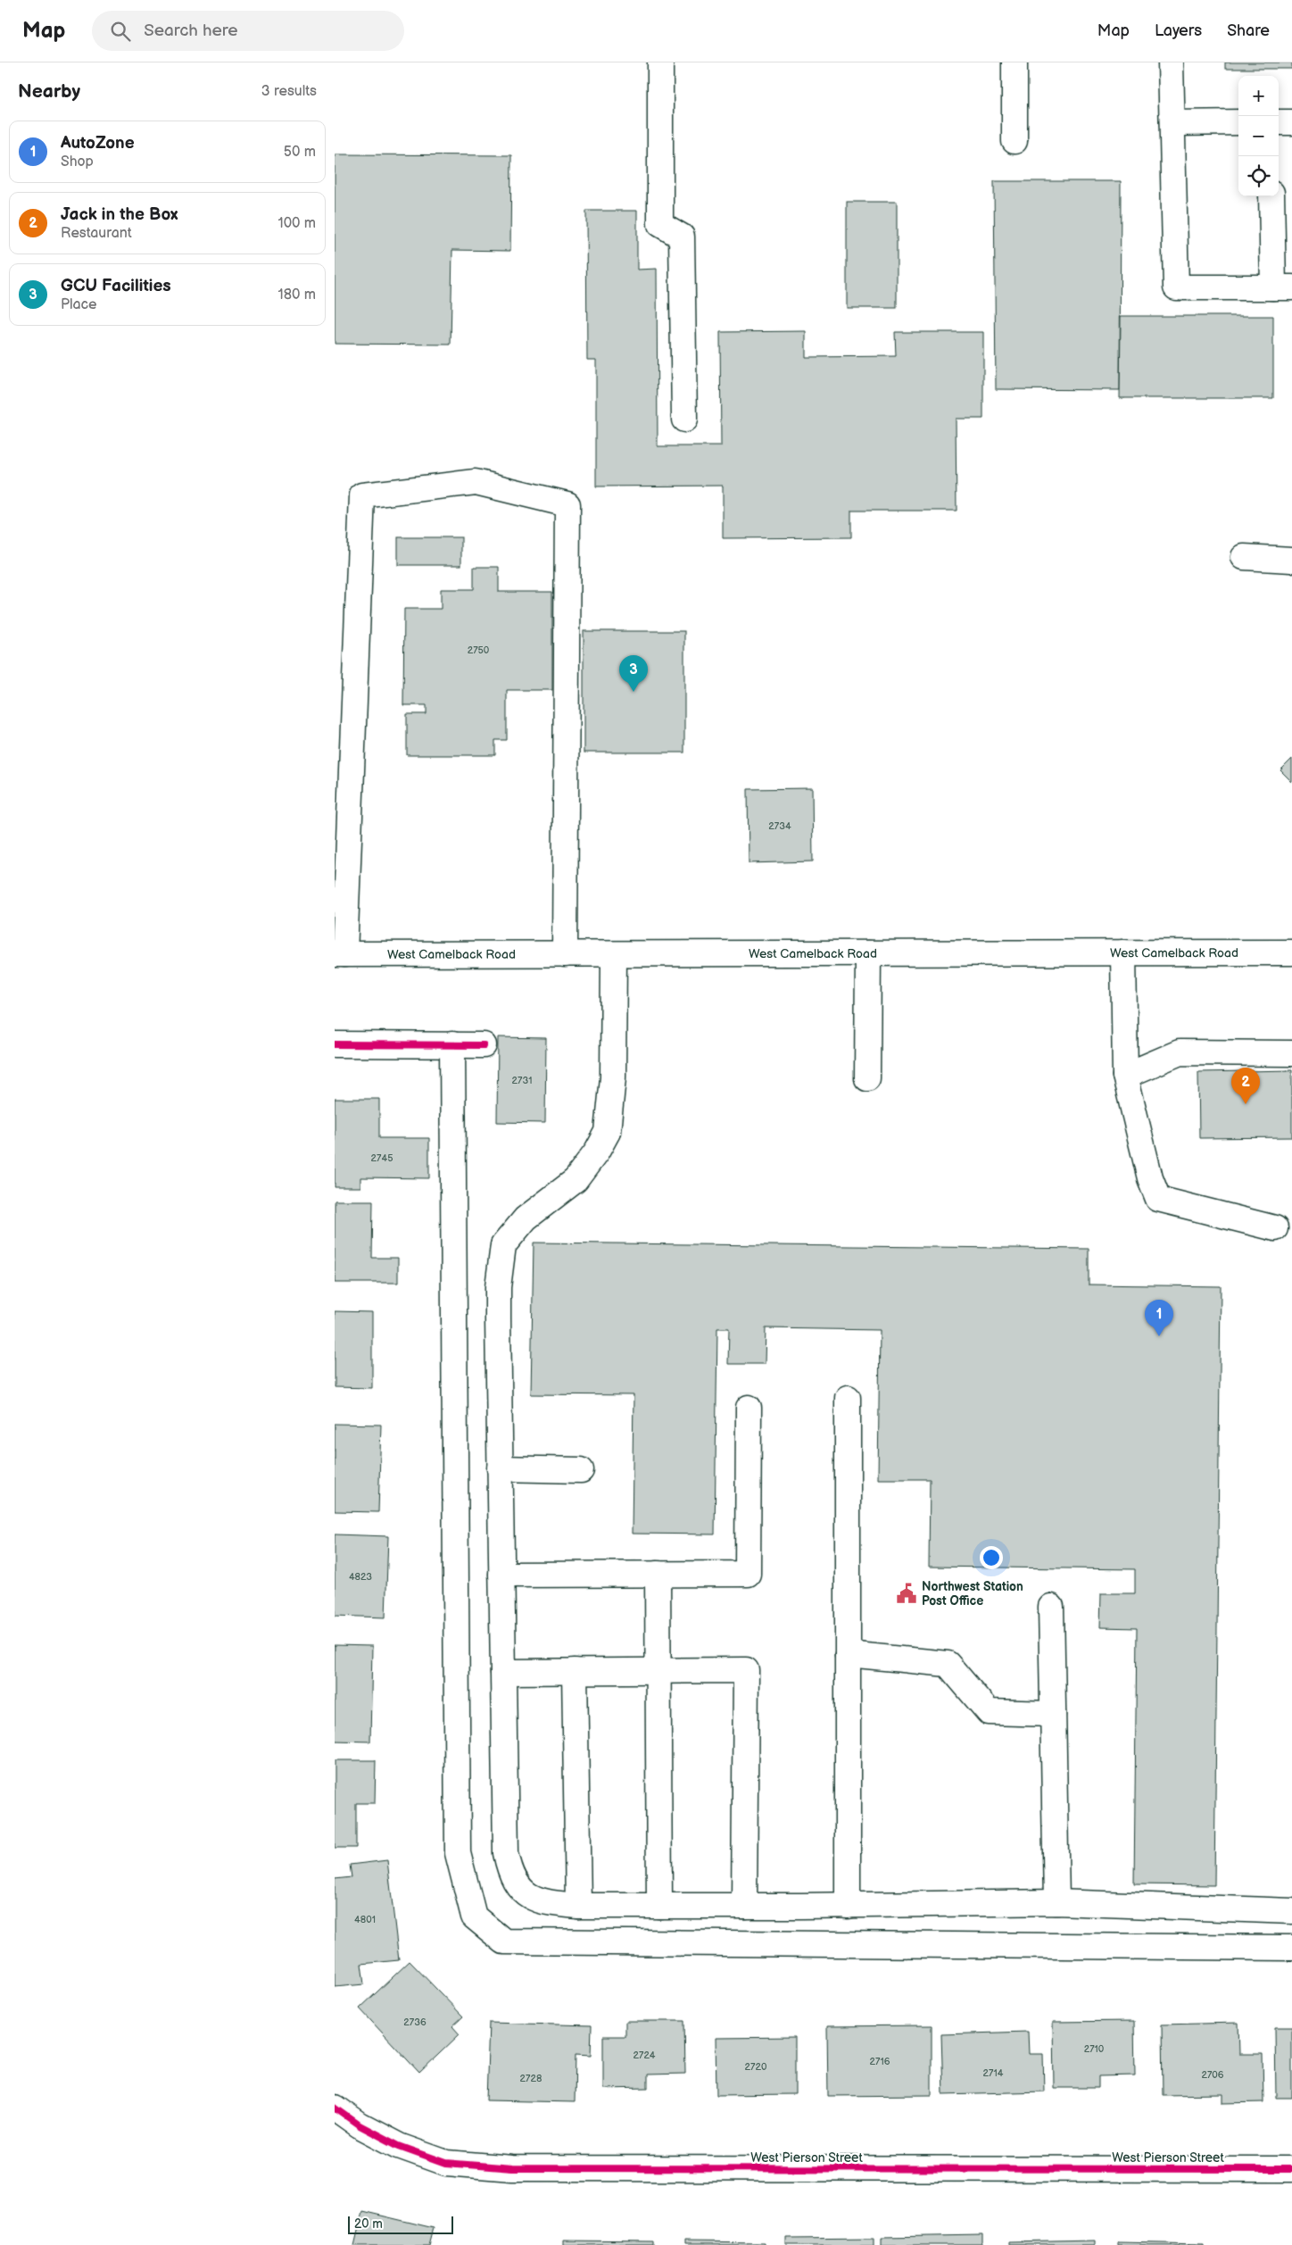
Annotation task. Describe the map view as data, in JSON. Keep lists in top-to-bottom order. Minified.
{"streets":{"street":["West Camelback Road","West Pierson Street"]},"places":{"public building":["Northwest Station Post Office"]},"house_numbers":["2750","2734","2731","2745","4823","4801","2736","2710","2724","2716","2720","2714","2706","2728"],"scale_bar":"20 m","page":{"header":"Map","search":"Search here","nav":["Map","Layers","Share"],"heading":["Nearby","3 results"],"map_buttons":["+","−"],"list":[{"mark":"1","name":"AutoZone","note":"Shop","value":"50 m"},{"mark":"2","name":"Jack in the Box","note":"Restaurant","value":"100 m"},{"mark":"3","name":"GCU Facilities","note":"Place","value":"180 m"}],"pins":["3","2","1"],"scale":"20 m"}}
